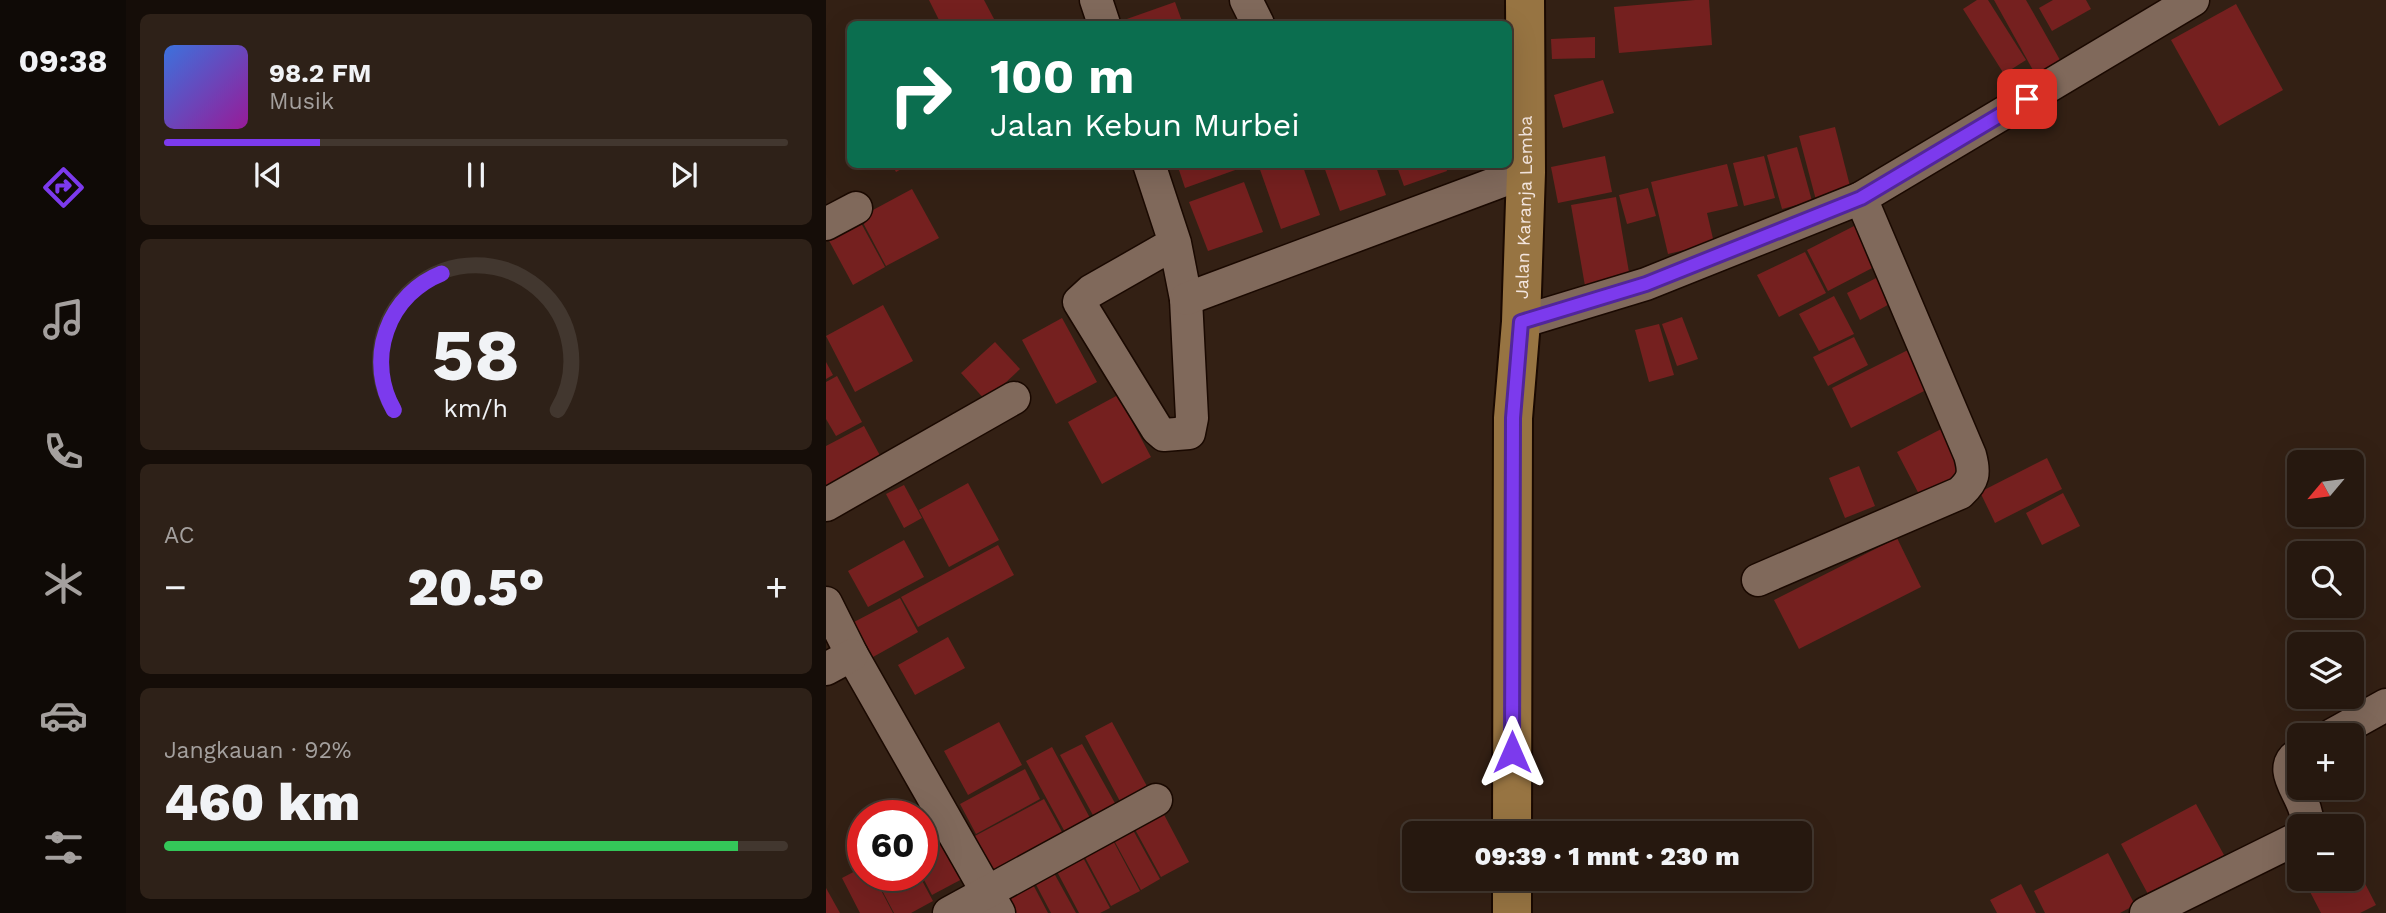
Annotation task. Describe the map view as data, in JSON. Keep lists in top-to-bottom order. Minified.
{"streets":{"main road":["Jalan Karanja Lemba"]},"north":"bottom left","page":{"tabs":"09:38","turn":["100 m","Jalan Kebun Murbei"],"song":["98.2 FM","Musik"],"map_buttons":["+","−"],"tile":["AC",["Jangkauan · 92%","460 km"]],"heat":["−","20.5°","+"],"limit":"60","trip":"09:39 · 1 mnt · 230 m","gauge":["58","km/h"]}}
